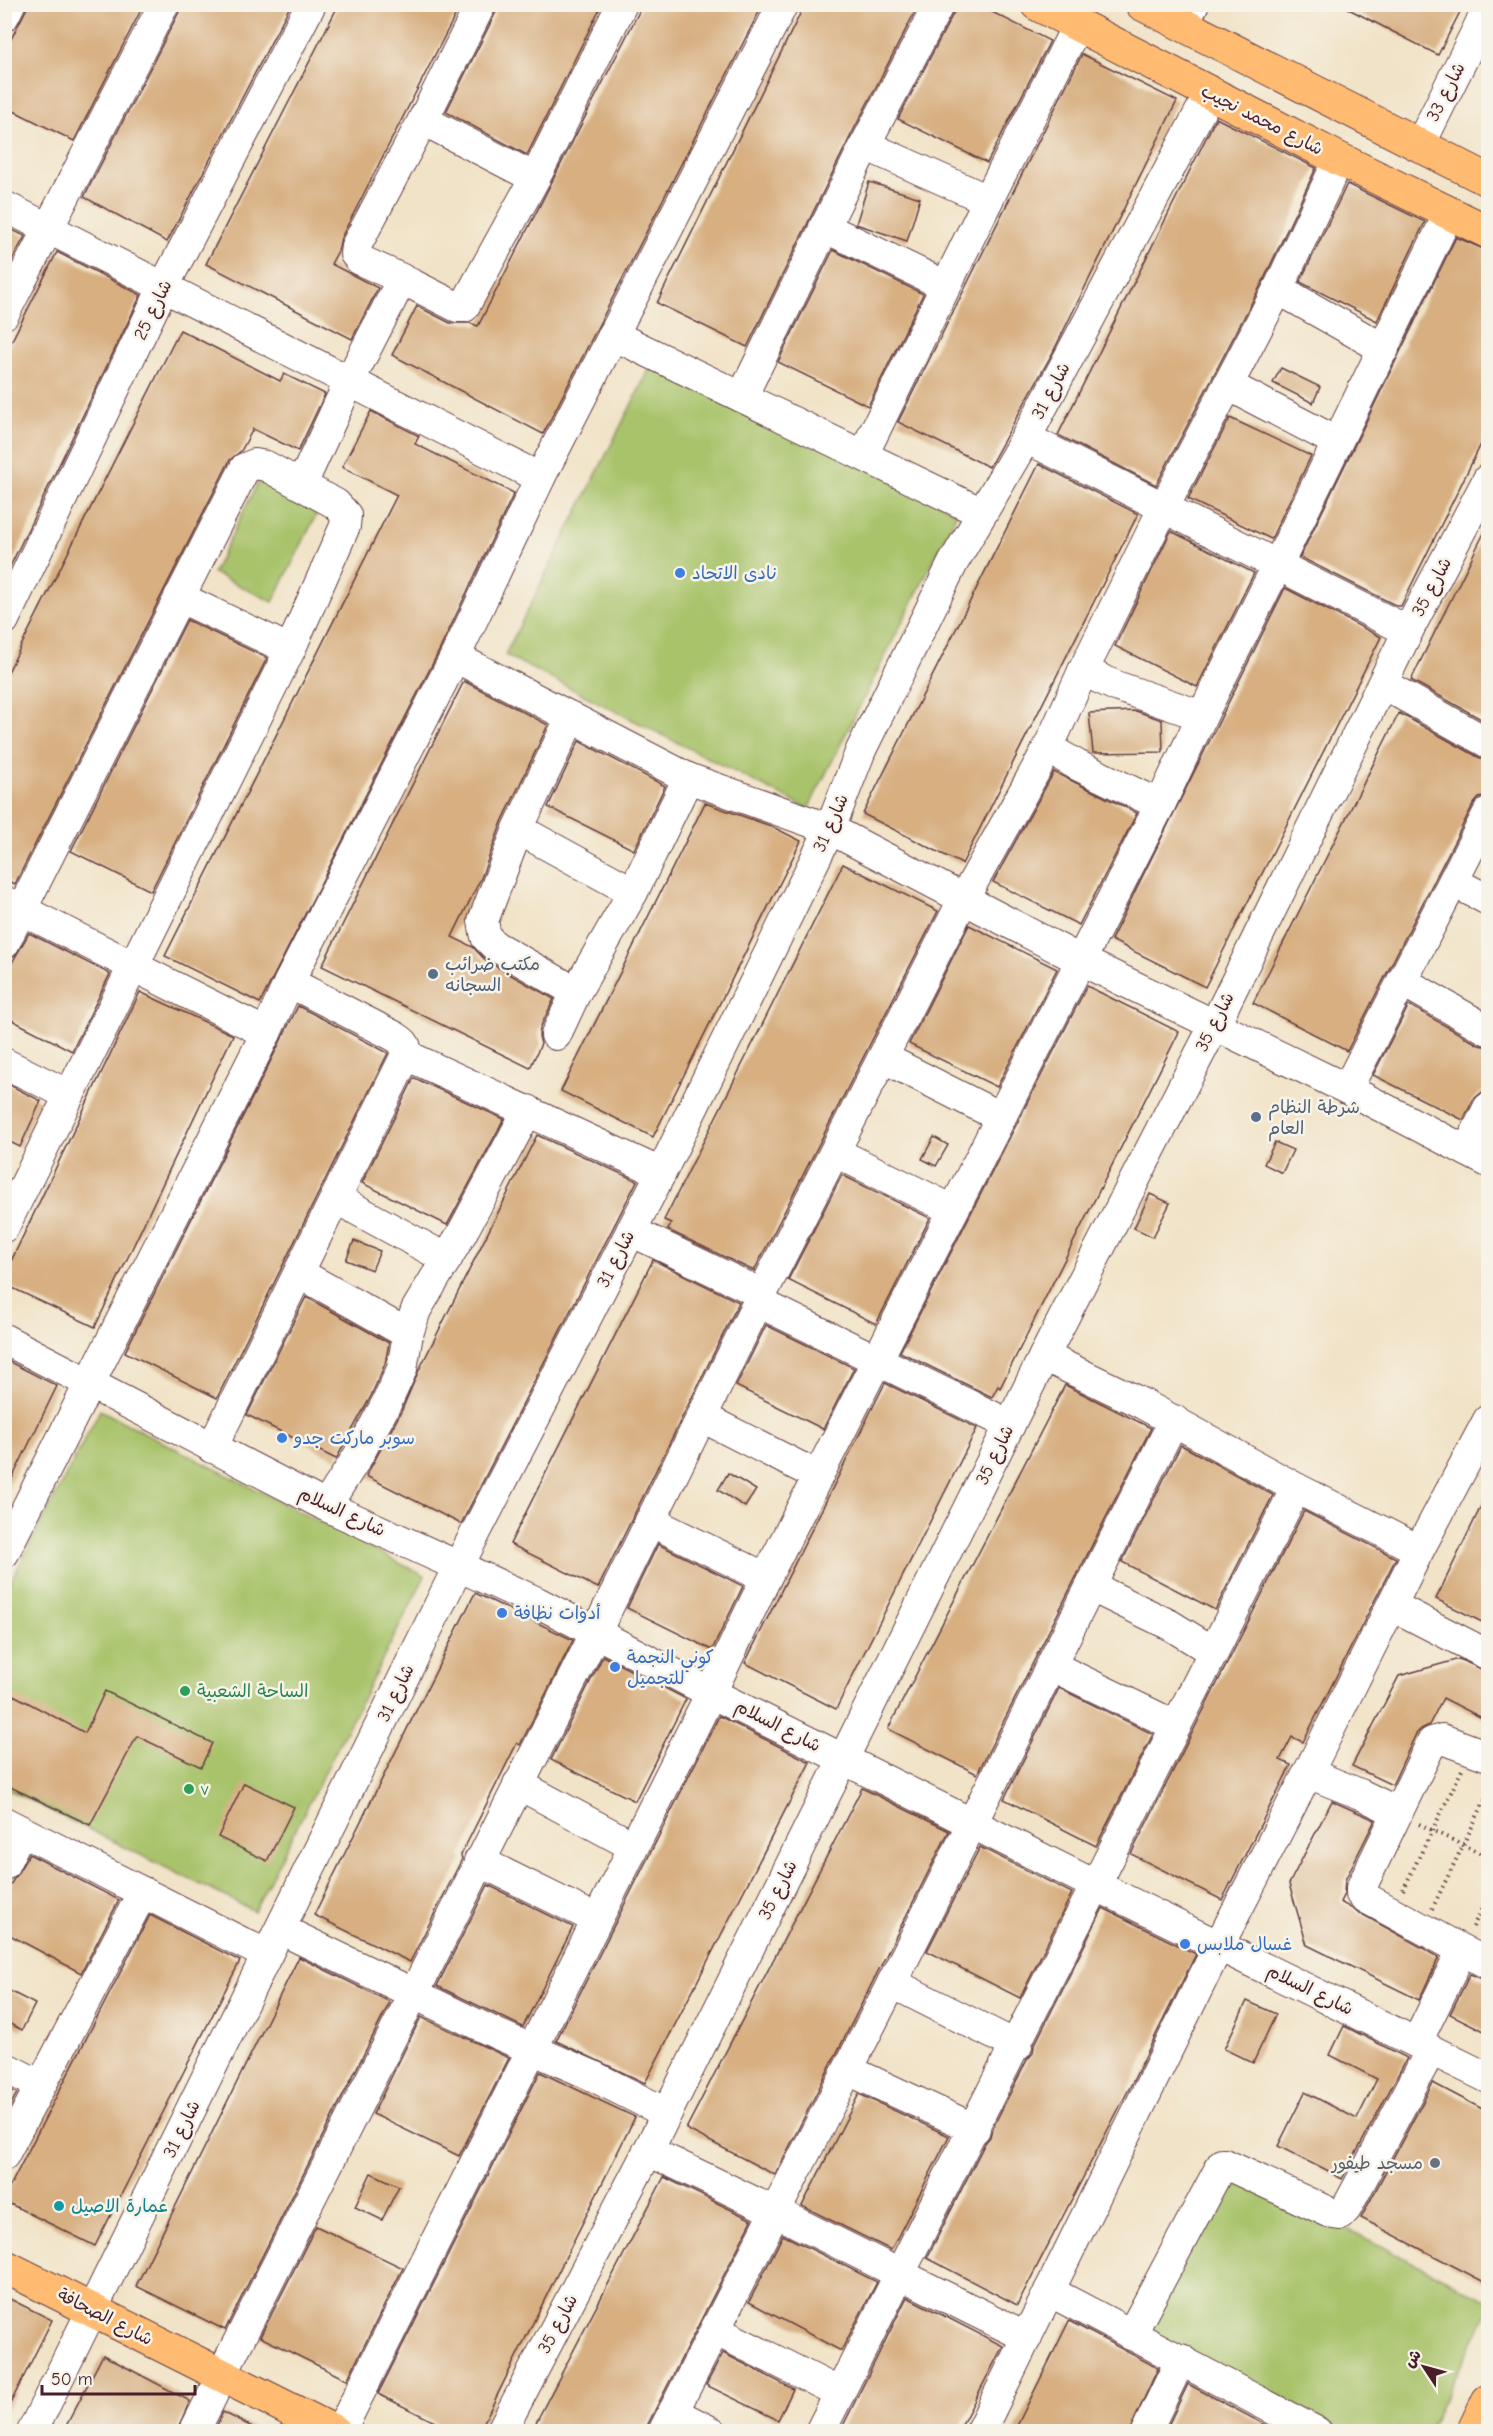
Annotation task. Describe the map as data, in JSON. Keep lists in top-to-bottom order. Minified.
{"streets":{"main road":["شارع محمد نجيب","شارع الصحافة"],"street":["شارع 33","شارع 25","شارع 31","شارع 35","شارع السلام"]},"crossings":[["شارع محمد نجيب","شارع 31"],["شارع 31","شارع السلام"],["شارع 31","شارع الصحافة"],["شارع 35","شارع السلام"]],"places":["نادى الاتحاد","مكتب ضرائب السجانه","شرطة النظام العام","سوبر ماركت جدو","أدوات نظافة","كوني النجمة للتجميل","الساحة الشعبية","v","غسال ملابس","مسجد طيفور","عمارة الاصيل"],"scale_bar":"50 m","north":"top left"}
